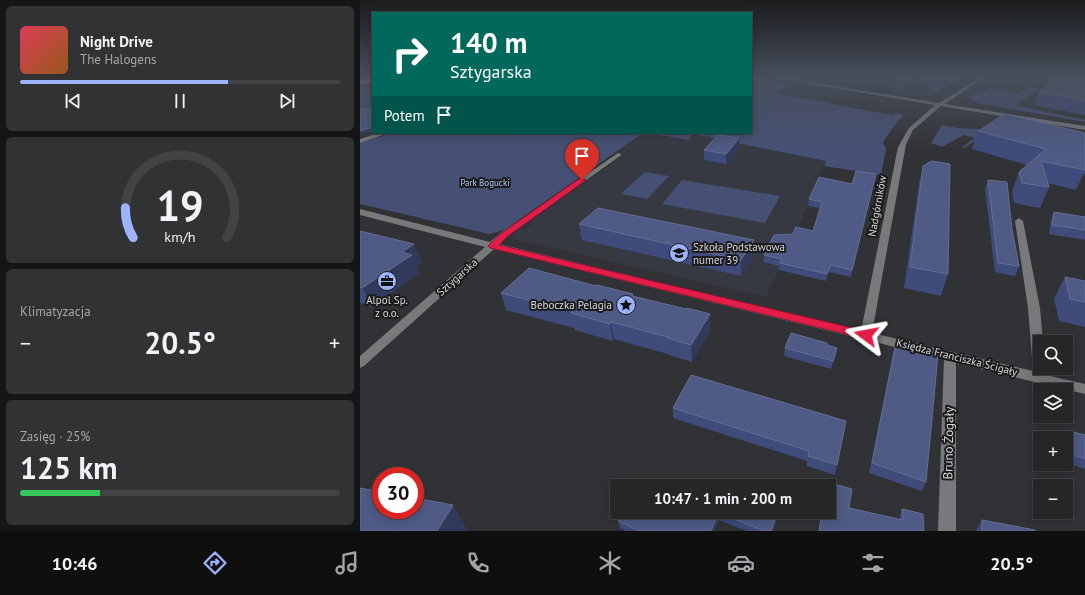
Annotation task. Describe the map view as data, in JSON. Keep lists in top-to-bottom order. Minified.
{"streets":{"street":["Nadgórników","Sztygarska","Księdza Franciszka Ścigały","Bruno Żogały"]},"crossings":[["Nadgórników","Księdza Franciszka Ścigały"],["Sztygarska","Księdza Franciszka Ścigały"],["Księdza Franciszka Ścigały","Bruno Żogały"]],"parks":["Park Bogucki"],"places":{"school or university":["Szkoła Podstawowa numer 39"],"office":["Alpol Sp. z o.o."],"place":["Beboczka Pelagia"]},"page":{"turn":["140 m","Sztygarska"],"song":["Night Drive","The Halogens"],"then":"Potem","tile":["Klimatyzacja",["Zasięg · 25%","125 km"]],"heat":["−","20.5°","+"],"map_buttons":["+","−"],"limit":"30","trip":"10:47 · 1 min · 200 m","tabs":["10:46","20.5°"],"gauge":["19","km/h"]}}
